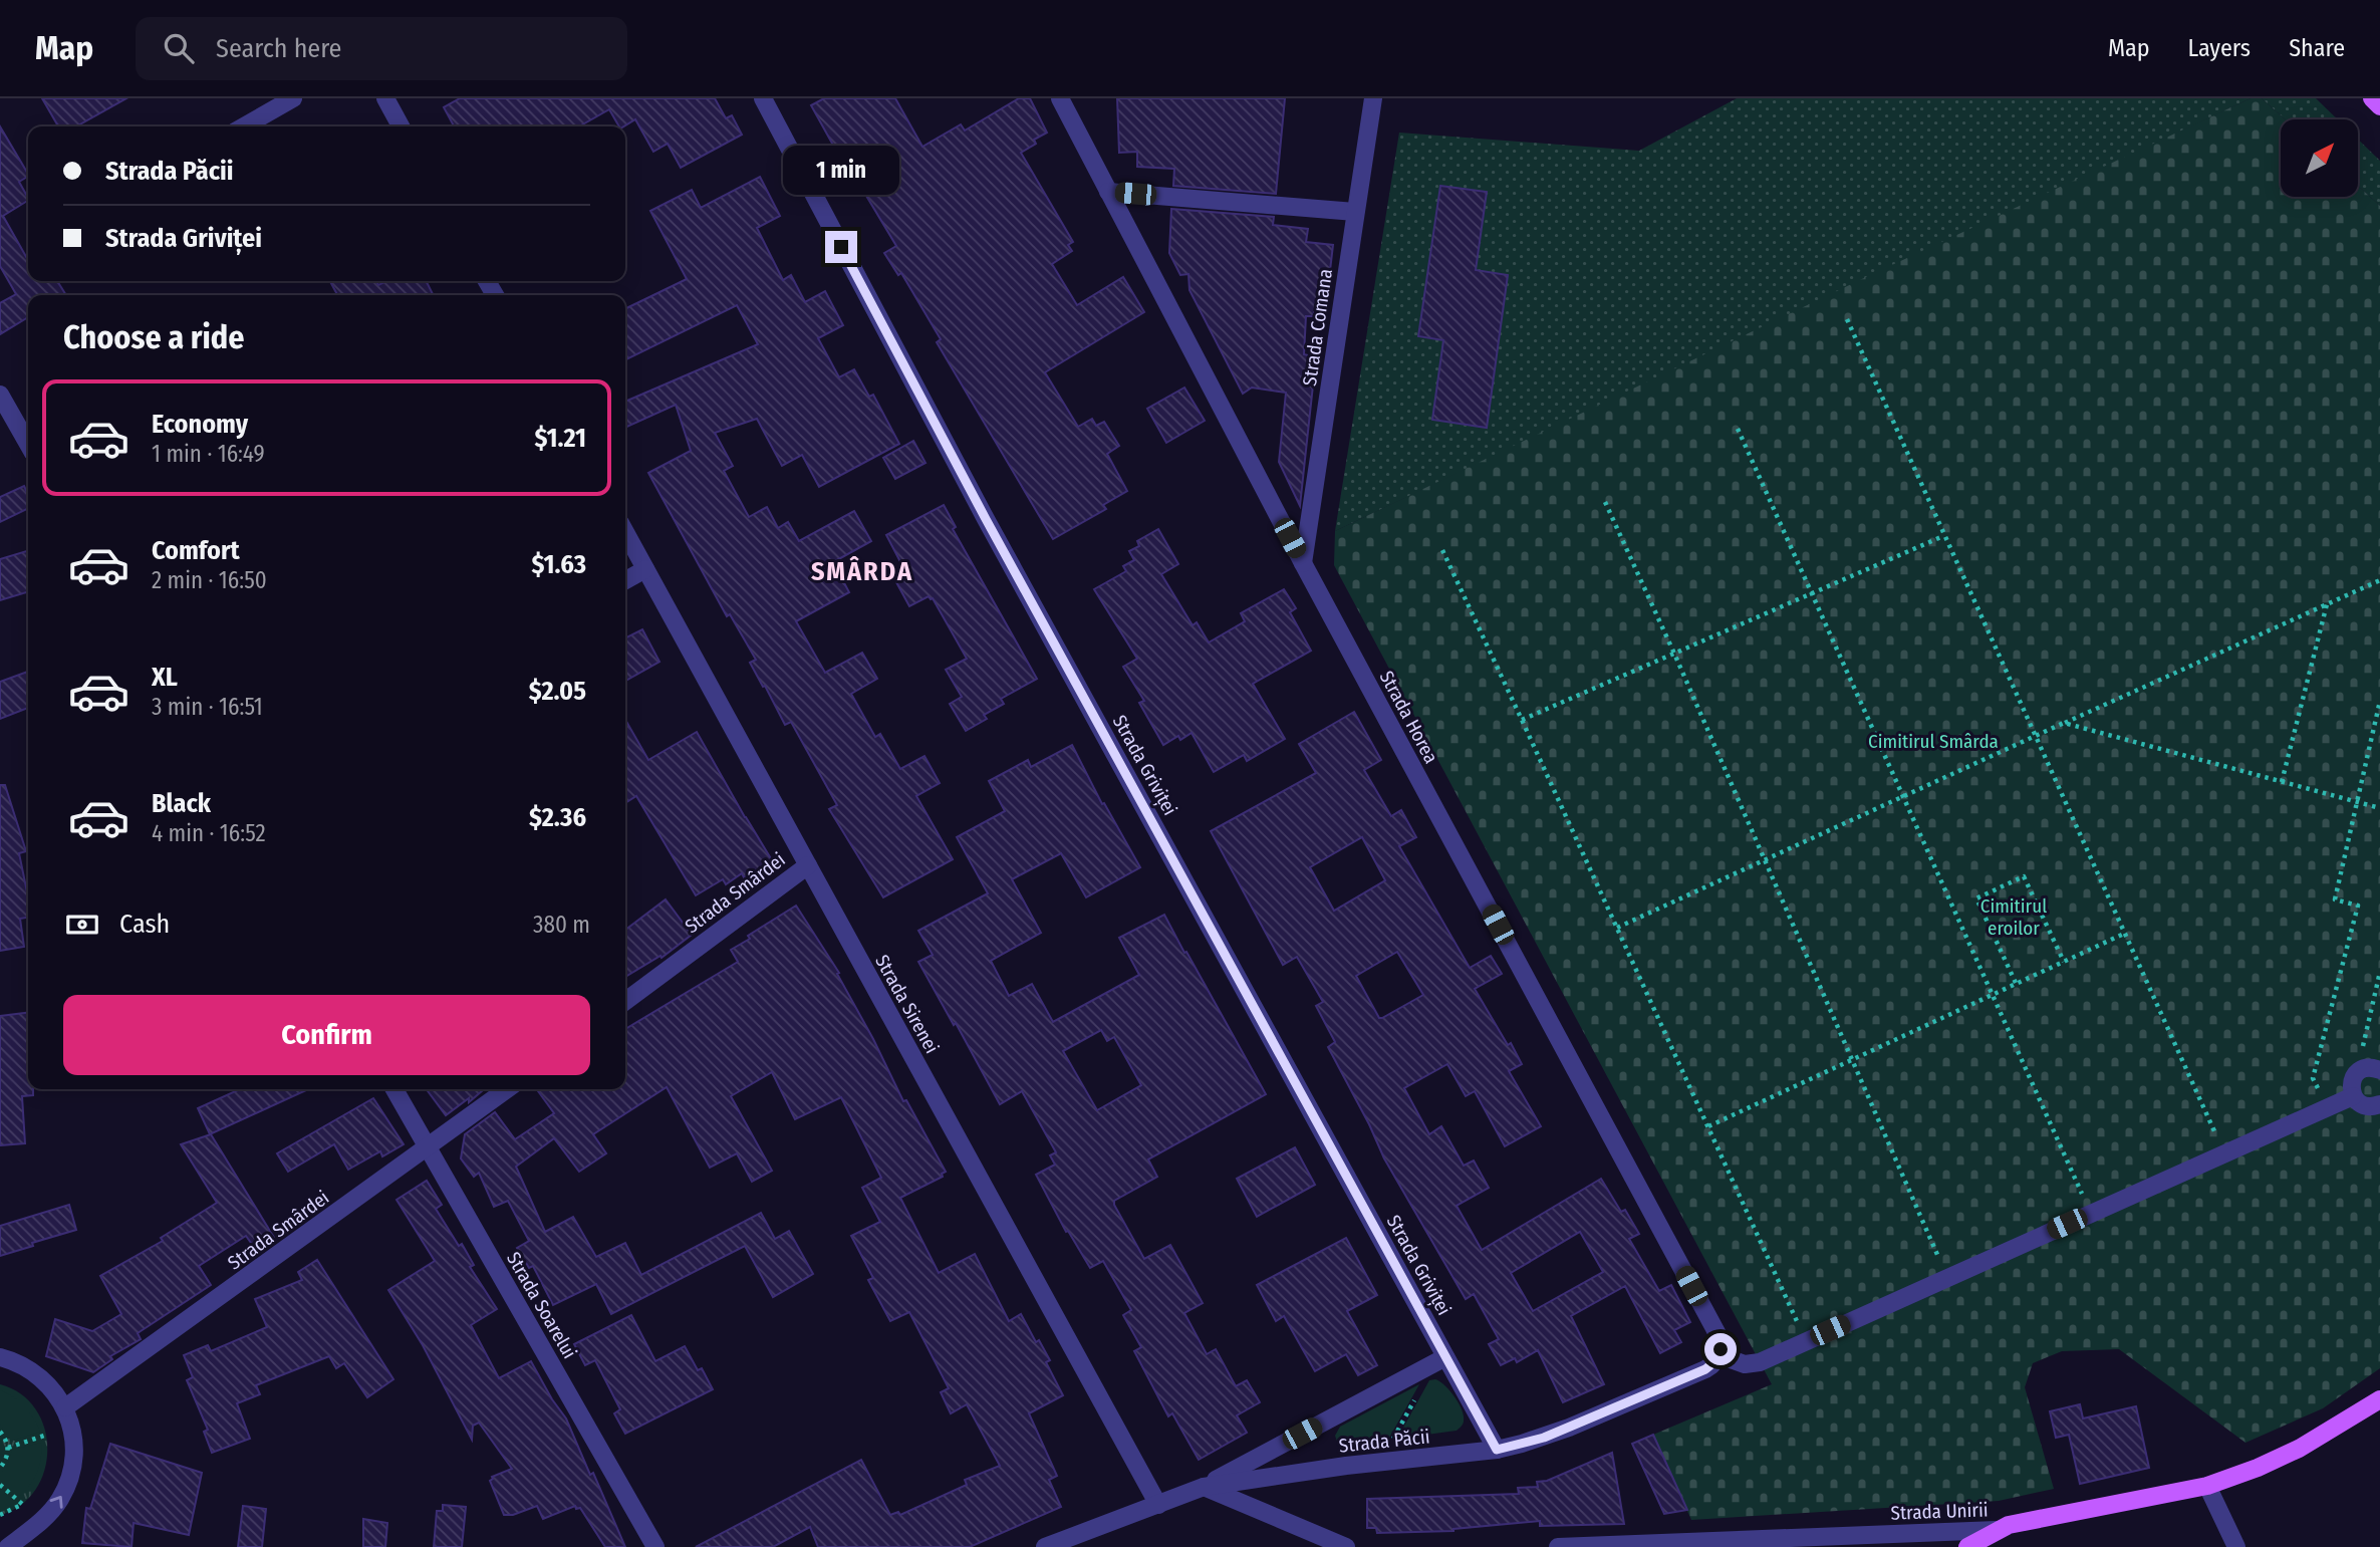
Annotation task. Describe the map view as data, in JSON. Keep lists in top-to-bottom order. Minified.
{"streets":{"main road":["Strada Unirii"],"street":["Strada Comana","Strada Horea","Strada Griviței","Strada Smârdei","Strada Sirenei","Strada Soarelui","Strada Păcii"]},"crossings":[["Strada Comana","Strada Horea"],["Strada Horea","Strada Păcii"],["Strada Griviței","Strada Păcii"],["Strada Smârdei","Strada Sirenei"],["Strada Smârdei","Strada Soarelui"],["Strada Sirenei","Strada Păcii"]],"districts":["SMÂRDA"],"parks":["Cimitirul Smârda","Cimitirul eroilor"],"north":"top right","page":{"header":"Map","search":"Search here","nav":["Map","Layers","Share"],"banner":["Strada Păcii","Strada Griviței"],"bubble":"1 min","heading":"Choose a ride","list":[{"name":"Economy","note":"1 min · 16:49","value":"$1.21"},{"name":"Comfort","note":"2 min · 16:50","value":"$1.63"},{"name":"XL","note":"3 min · 16:51","value":"$2.05"},{"name":"Black","note":"4 min · 16:52","value":"$2.36"}],"pay":["Cash","380 m"],"buttons":"Confirm"}}
